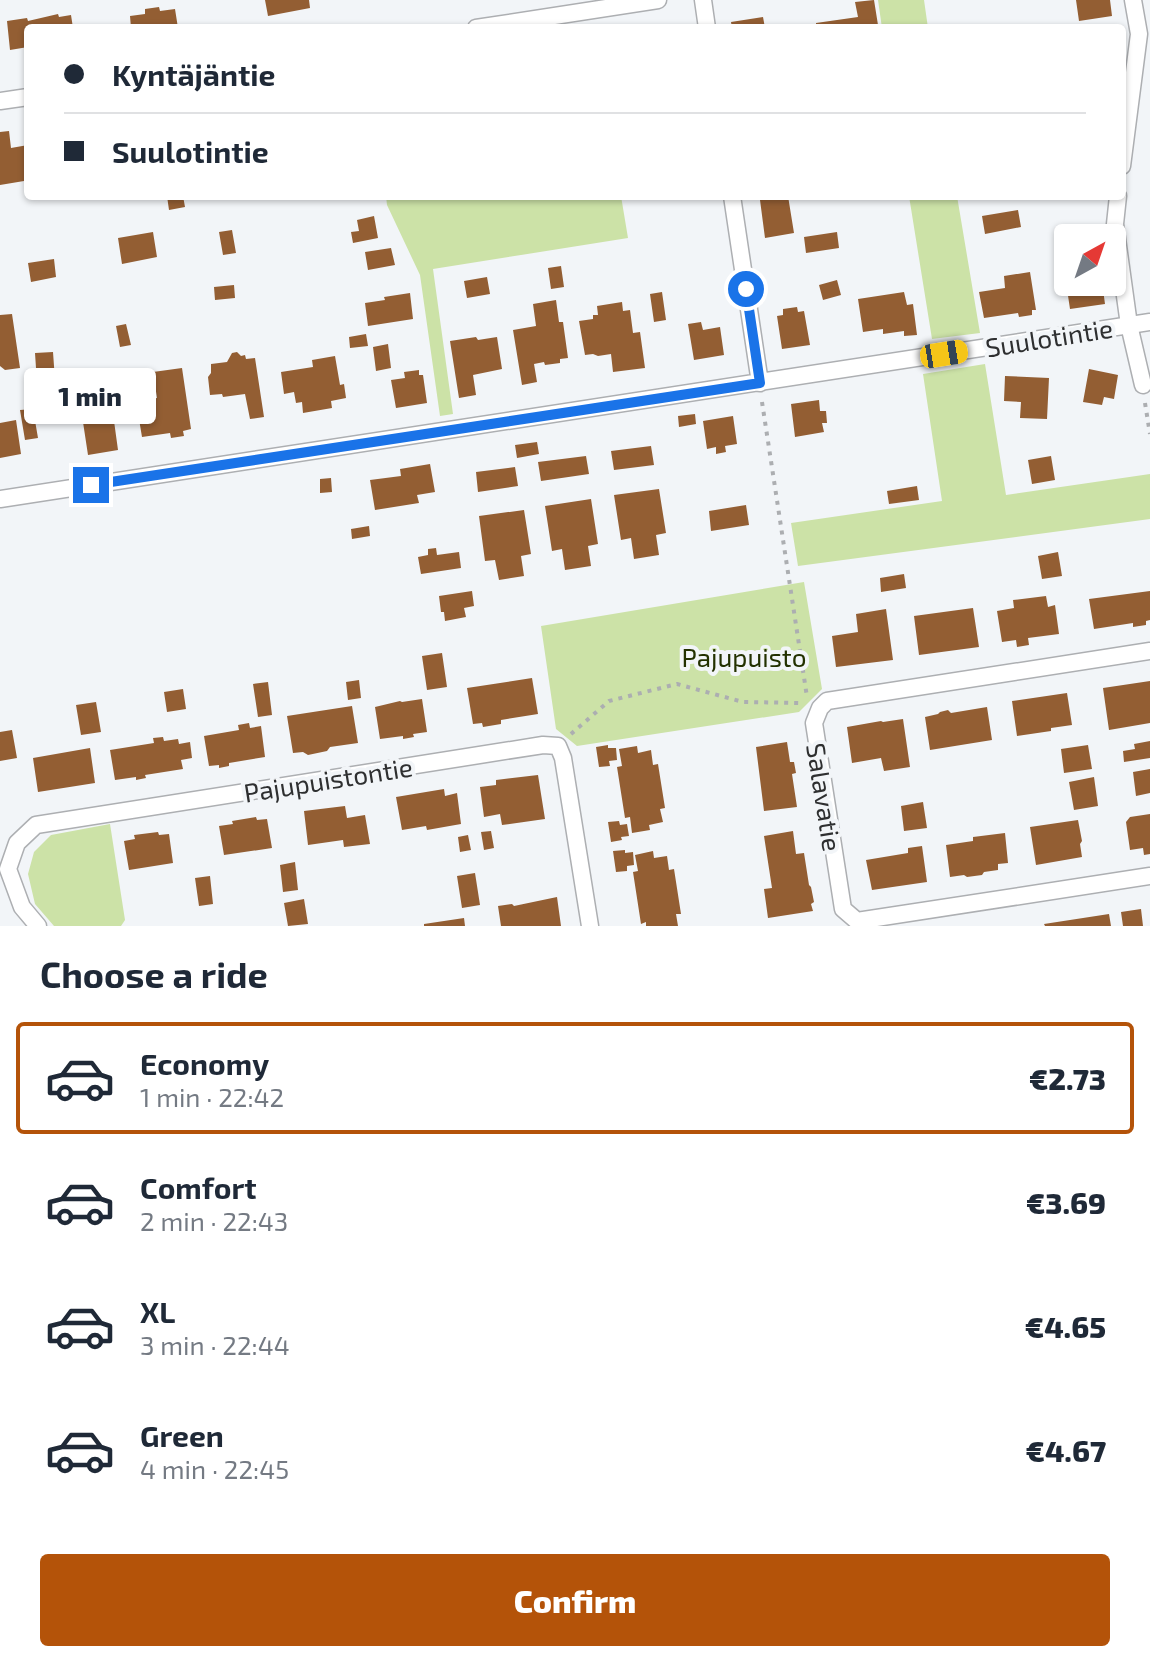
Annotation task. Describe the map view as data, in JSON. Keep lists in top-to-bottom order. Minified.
{"streets":{"street":["Suulotintie","Pajupuistontie","Salavatie"]},"parks":["Pajupuisto"],"north":"top right","page":{"banner":["Kyntäjäntie","Suulotintie"],"bubble":"1 min","heading":"Choose a ride","list":[{"name":"Economy","note":"1 min · 22:42","value":"€2.73"},{"name":"Comfort","note":"2 min · 22:43","value":"€3.69"},{"name":"XL","note":"3 min · 22:44","value":"€4.65"},{"name":"Green","note":"4 min · 22:45","value":"€4.67"}],"buttons":"Confirm"}}
